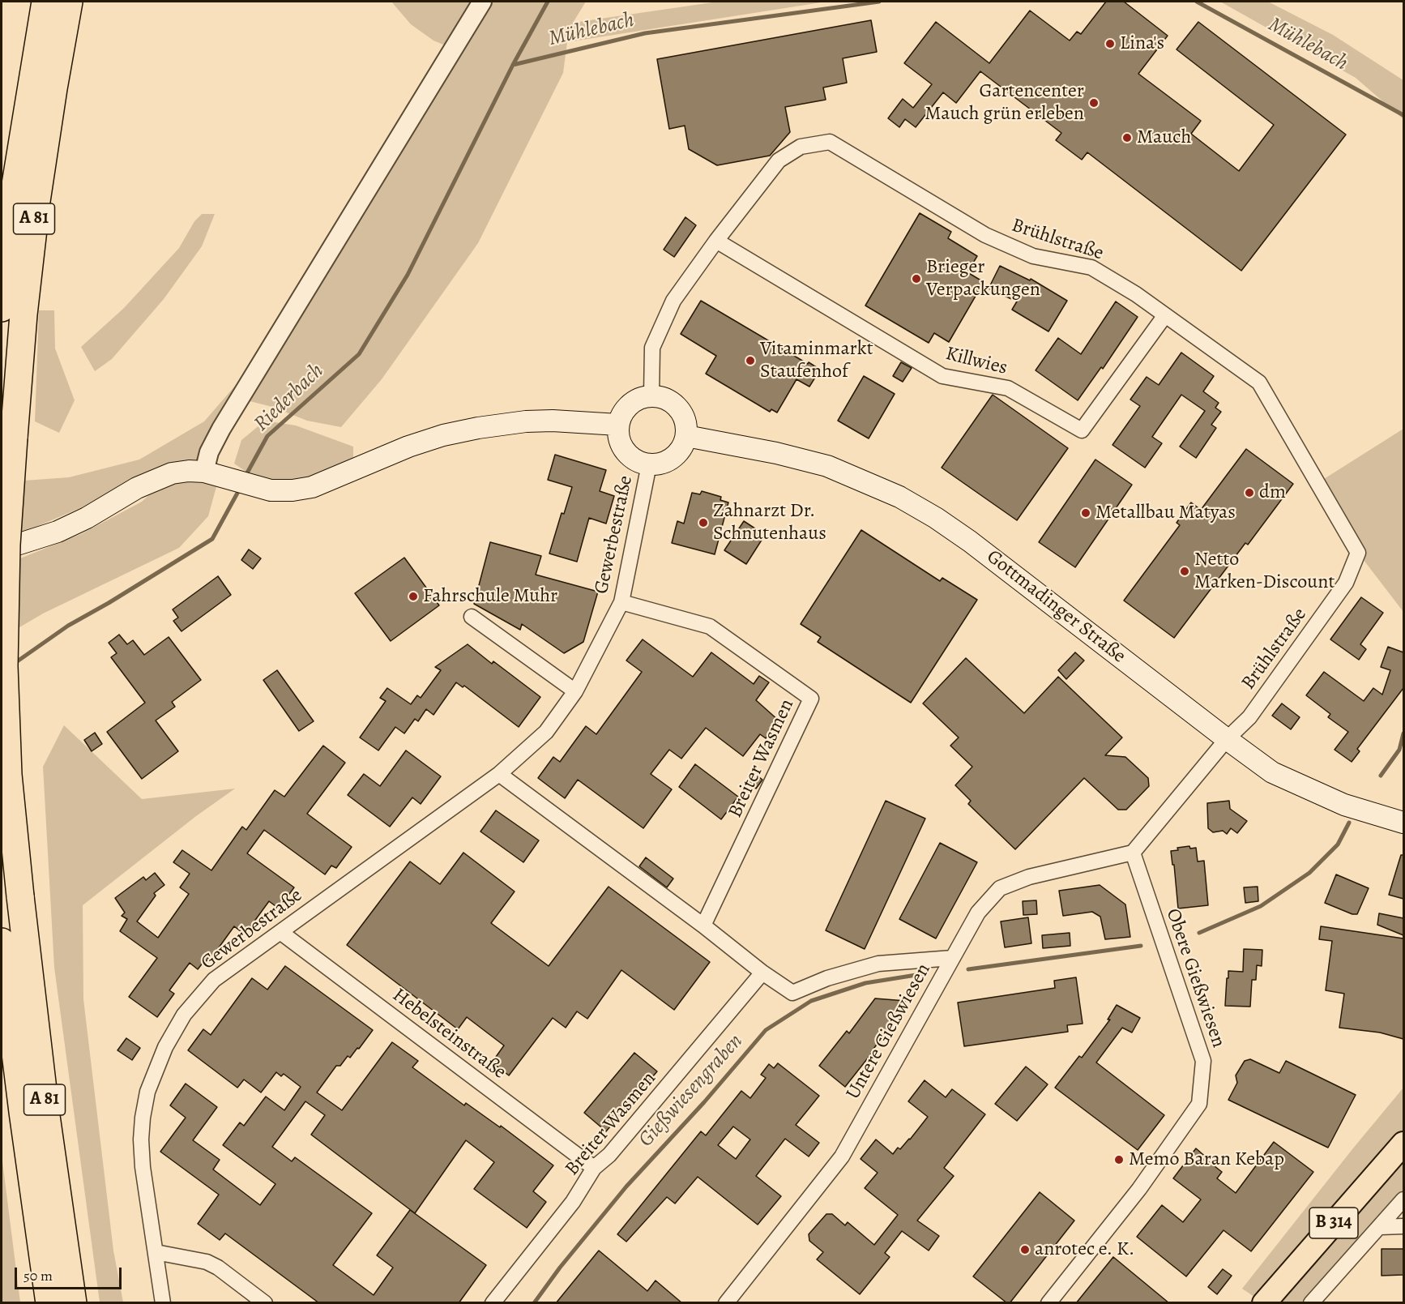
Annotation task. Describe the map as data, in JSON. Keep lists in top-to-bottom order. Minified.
{"streets":{"highway":["A 81"],"main road":["Gottmadinger Straße","B 314"],"street":["Brühlstraße","Killwies","Gewerbestraße","Breiter Wasmen","Obere Gießwiesen","Untere Gießwiesen","Hebelsteinstraße"]},"crossings":[["Brühlstraße","Killwies"],["Brühlstraße","Gewerbestraße"],["Brühlstraße","Gottmadinger Straße"],["Gewerbestraße","Gottmadinger Straße"],["Gewerbestraße","Breiter Wasmen"],["Gewerbestraße","Hebelsteinstraße"],["Breiter Wasmen","Hebelsteinstraße"],["Obere Gießwiesen","Untere Gießwiesen"]],"water":["Mühlebach","Riederbach","Gießwiesengraben"],"places":["Lina's","Gartencenter Mauch grün erleben","Mauch","Brieger Verpackungen","Vitaminmarkt Staufenhof","dm","Metallbau Matyas","Zahnarzt Dr. Schnutenhaus","Netto Marken-Discount","Fahrschule Muhr","Memo Baran Kebap","anrotec e. K."],"scale_bar":"50 m"}
